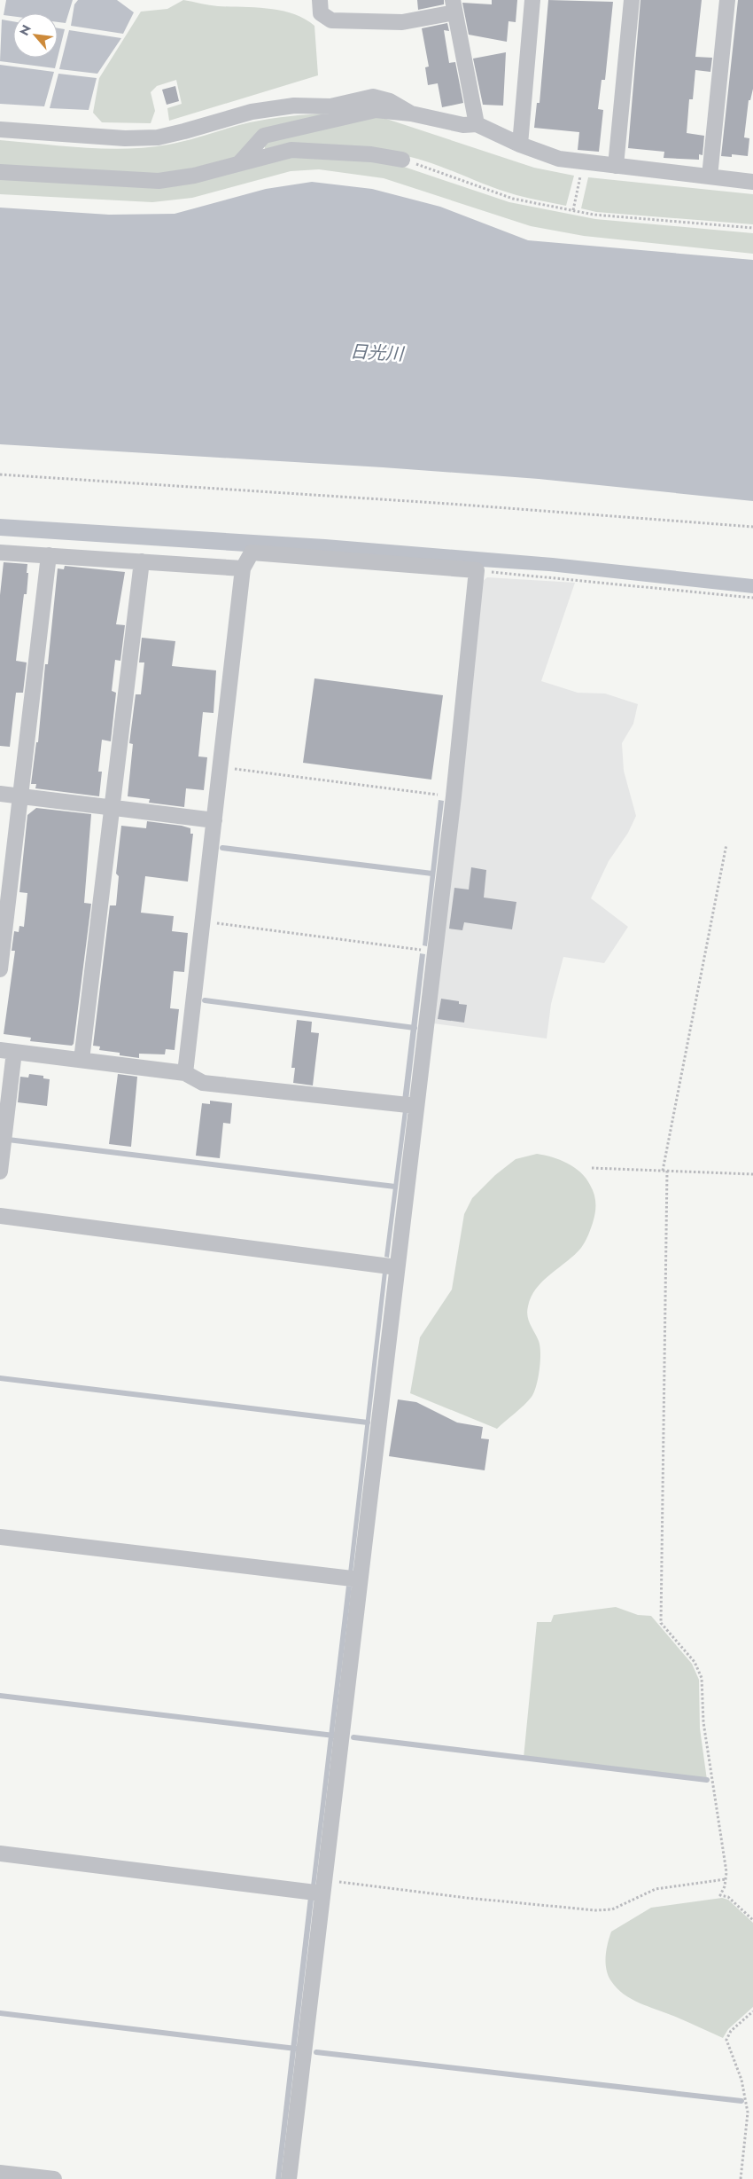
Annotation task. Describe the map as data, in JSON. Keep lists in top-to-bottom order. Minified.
{"water":["日光川"],"north":"top left"}
